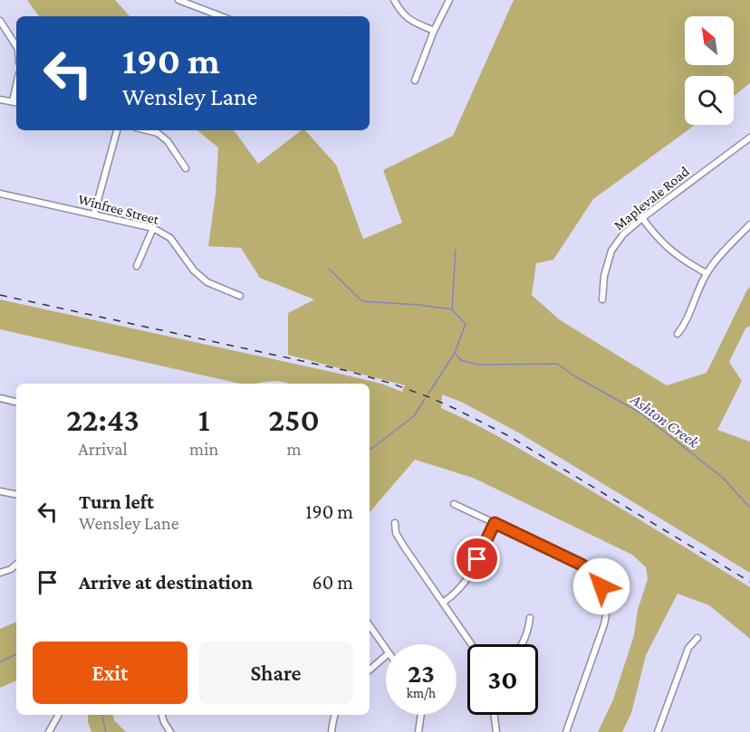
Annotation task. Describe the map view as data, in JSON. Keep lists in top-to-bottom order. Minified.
{"streets":{"street":["Maplevale Road","Winfree Street"]},"water":["Ashton Creek"],"north":"top left","page":{"turn":["190 m","Wensley Lane"],"eta":["22:43","Arrival","1","min","250","m"],"list":[{"name":"Turn left","note":"Wensley Lane","value":"190 m"},{"name":"Arrive at destination","value":"60 m"}],"buttons":["Exit","Share"],"speed":"23 km/h","limit":"30"}}
